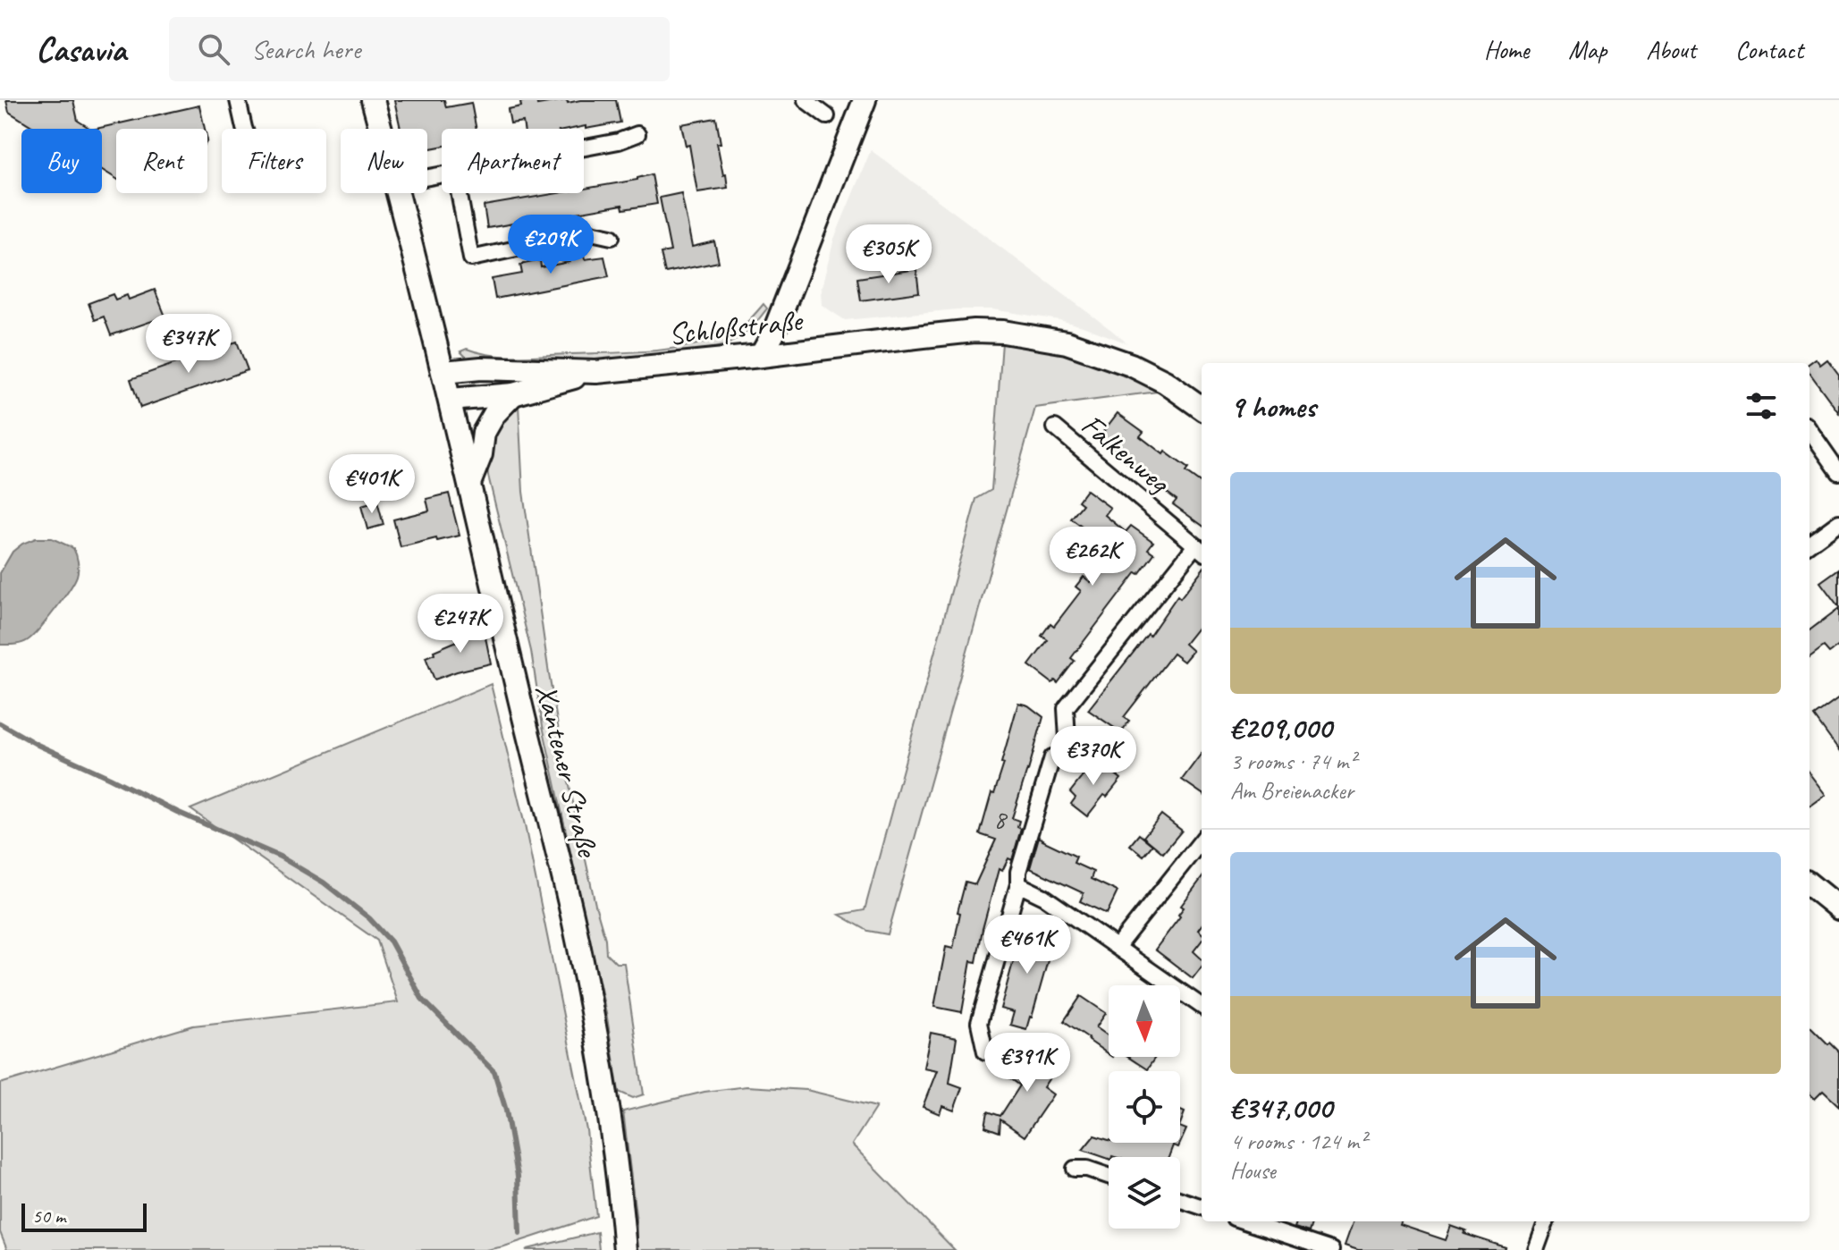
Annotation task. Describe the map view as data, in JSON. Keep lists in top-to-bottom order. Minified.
{"streets":{"main road":["Schloßstraße","Xantener Straße"],"street":["Falkenweg"]},"crossings":[["Schloßstraße","Xantener Straße"]],"house_numbers":["8"],"scale_bar":"50 m","north":"bottom","page":{"header":"Casavia","search":"Search here","nav":["Home","Map","About","Contact"],"chip":["Buy","Rent","Filters","New","Apartment"],"price":["€209K","€305K","€347K","€401K","€262K","€247K","€370K","€461K","€391K"],"heading":"9 homes","list":[{"name":"€209,000","note":"3 rooms · 74 m² · Am Breienacker"},{"name":"€347,000","note":"4 rooms · 124 m² · House"}],"scale":"50 m"}}
